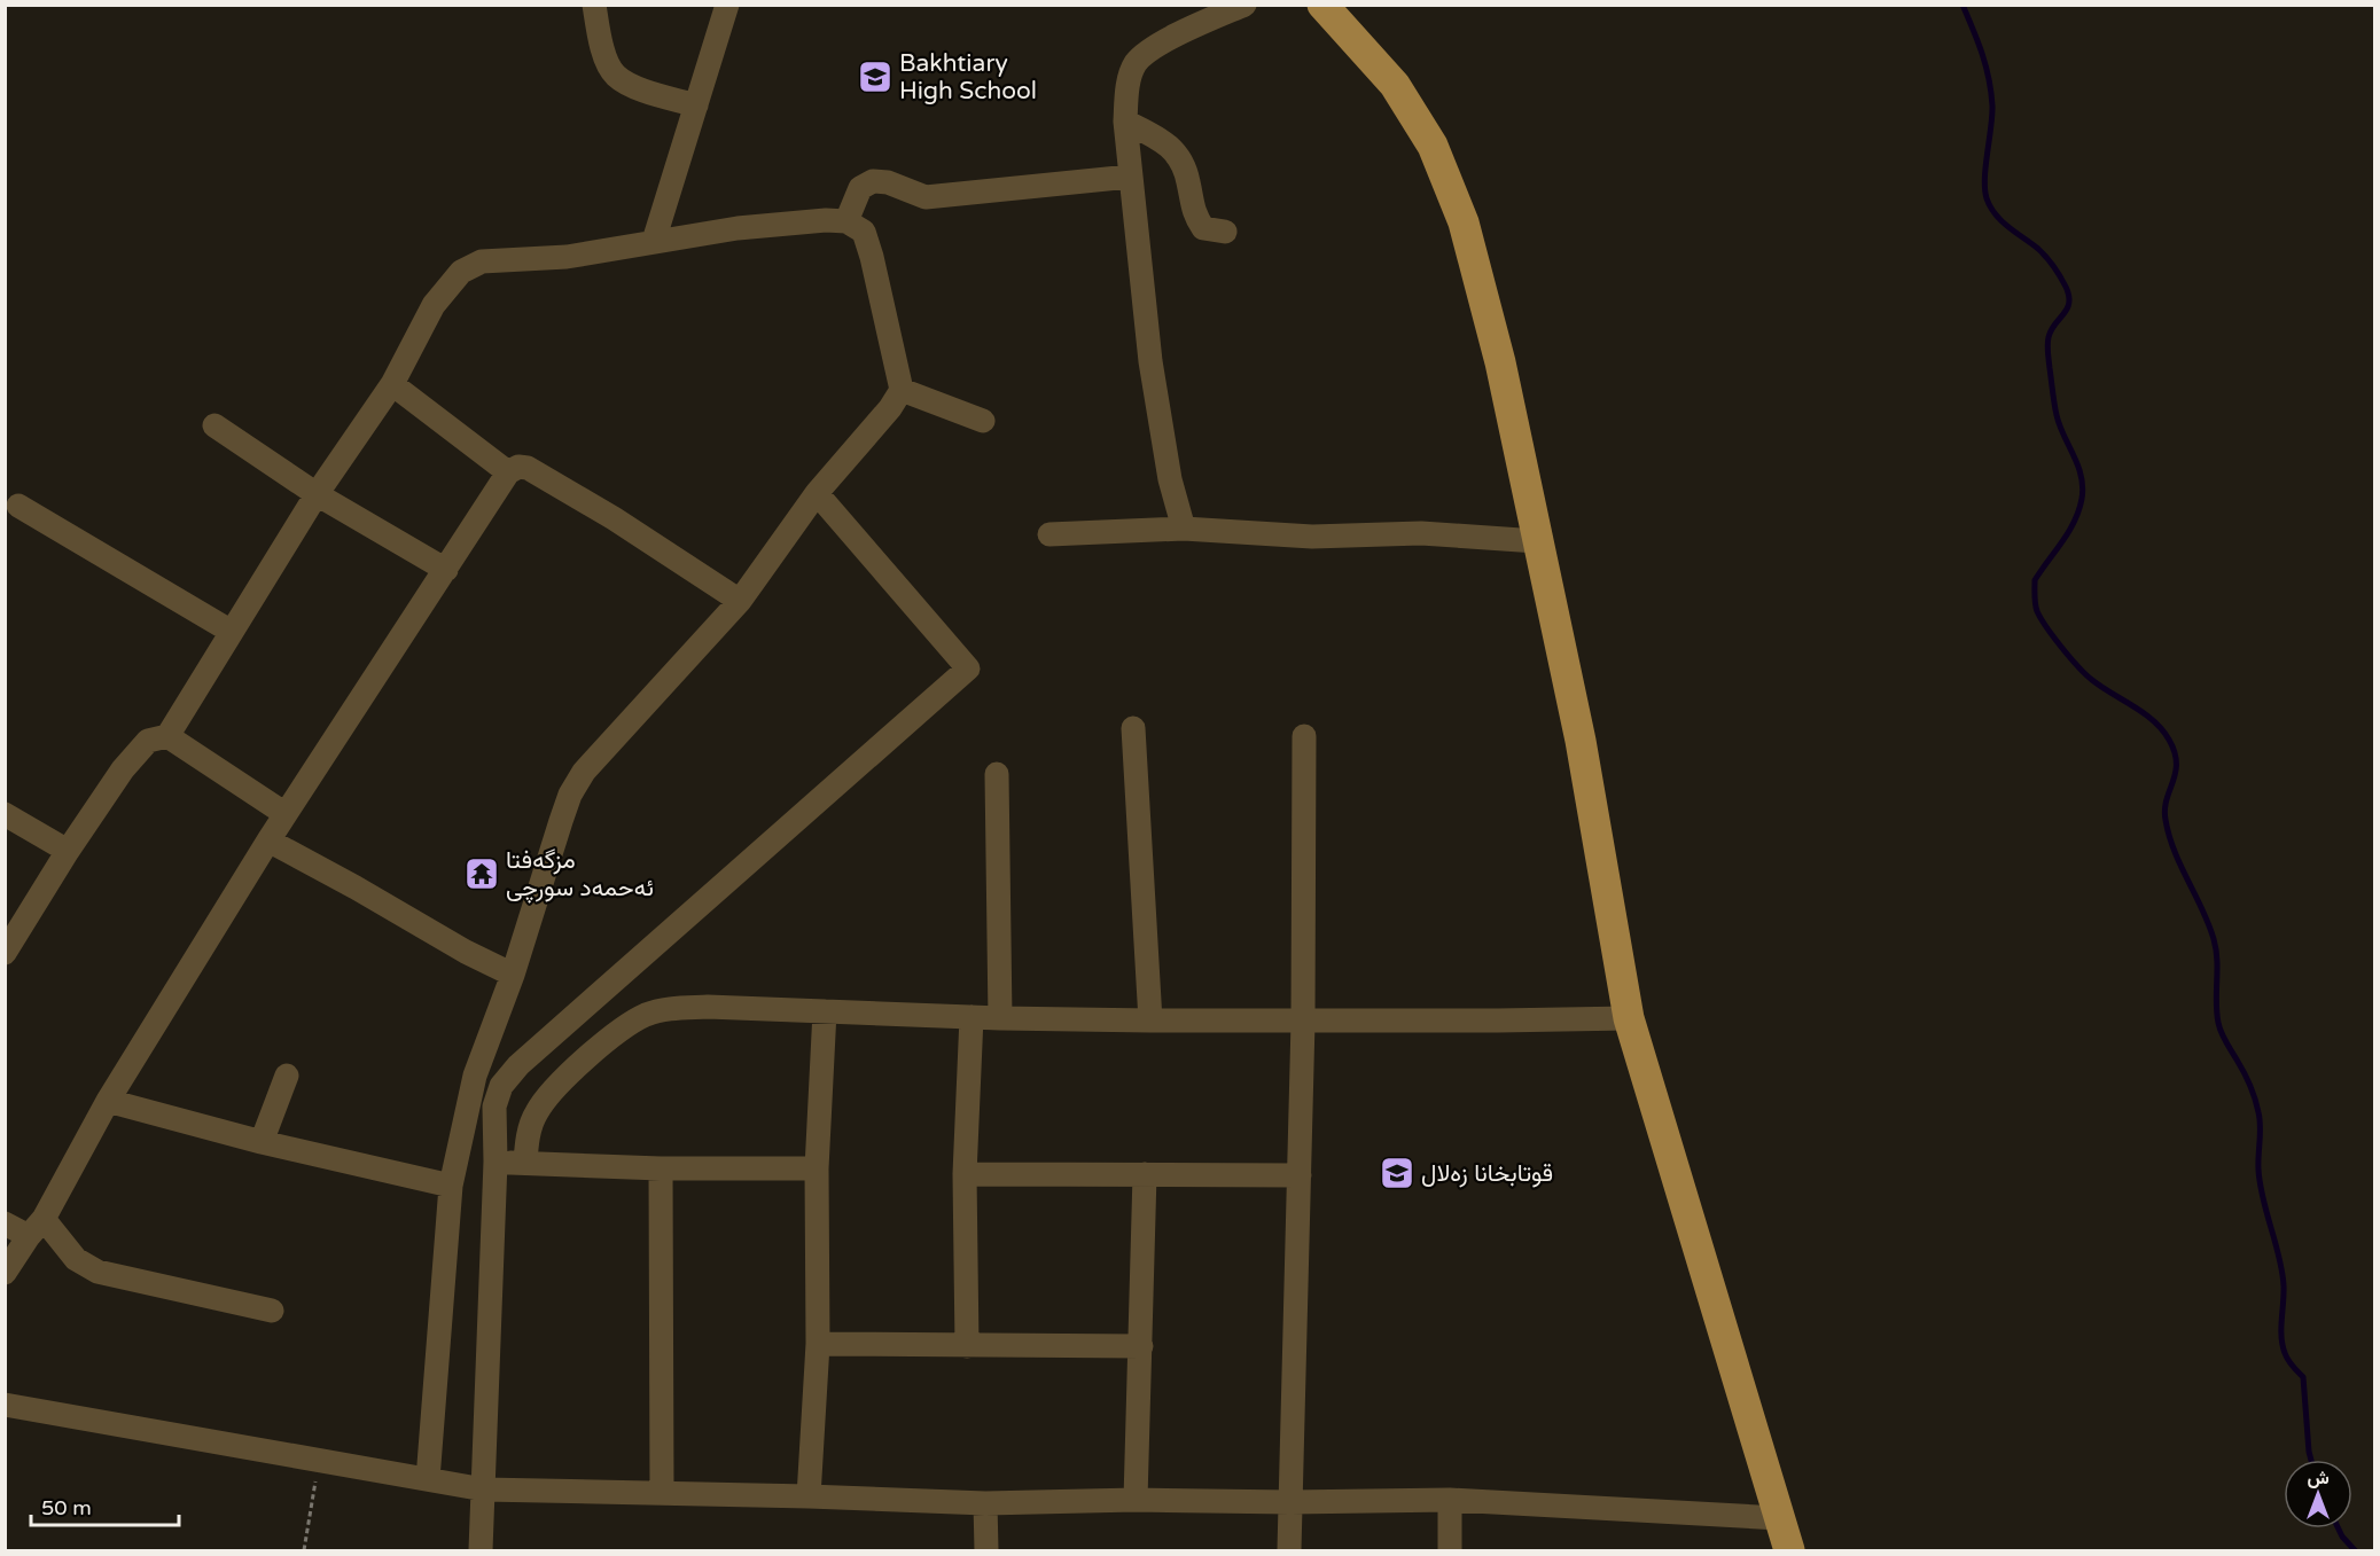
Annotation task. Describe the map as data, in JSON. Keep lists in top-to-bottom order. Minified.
{"places":{"school or university":["Bakhtiary High School","قوتابخانا زەلال"],"temple":["مزگەفتا ئەحمەد سورچی"]},"scale_bar":"50 m","north":"top"}
